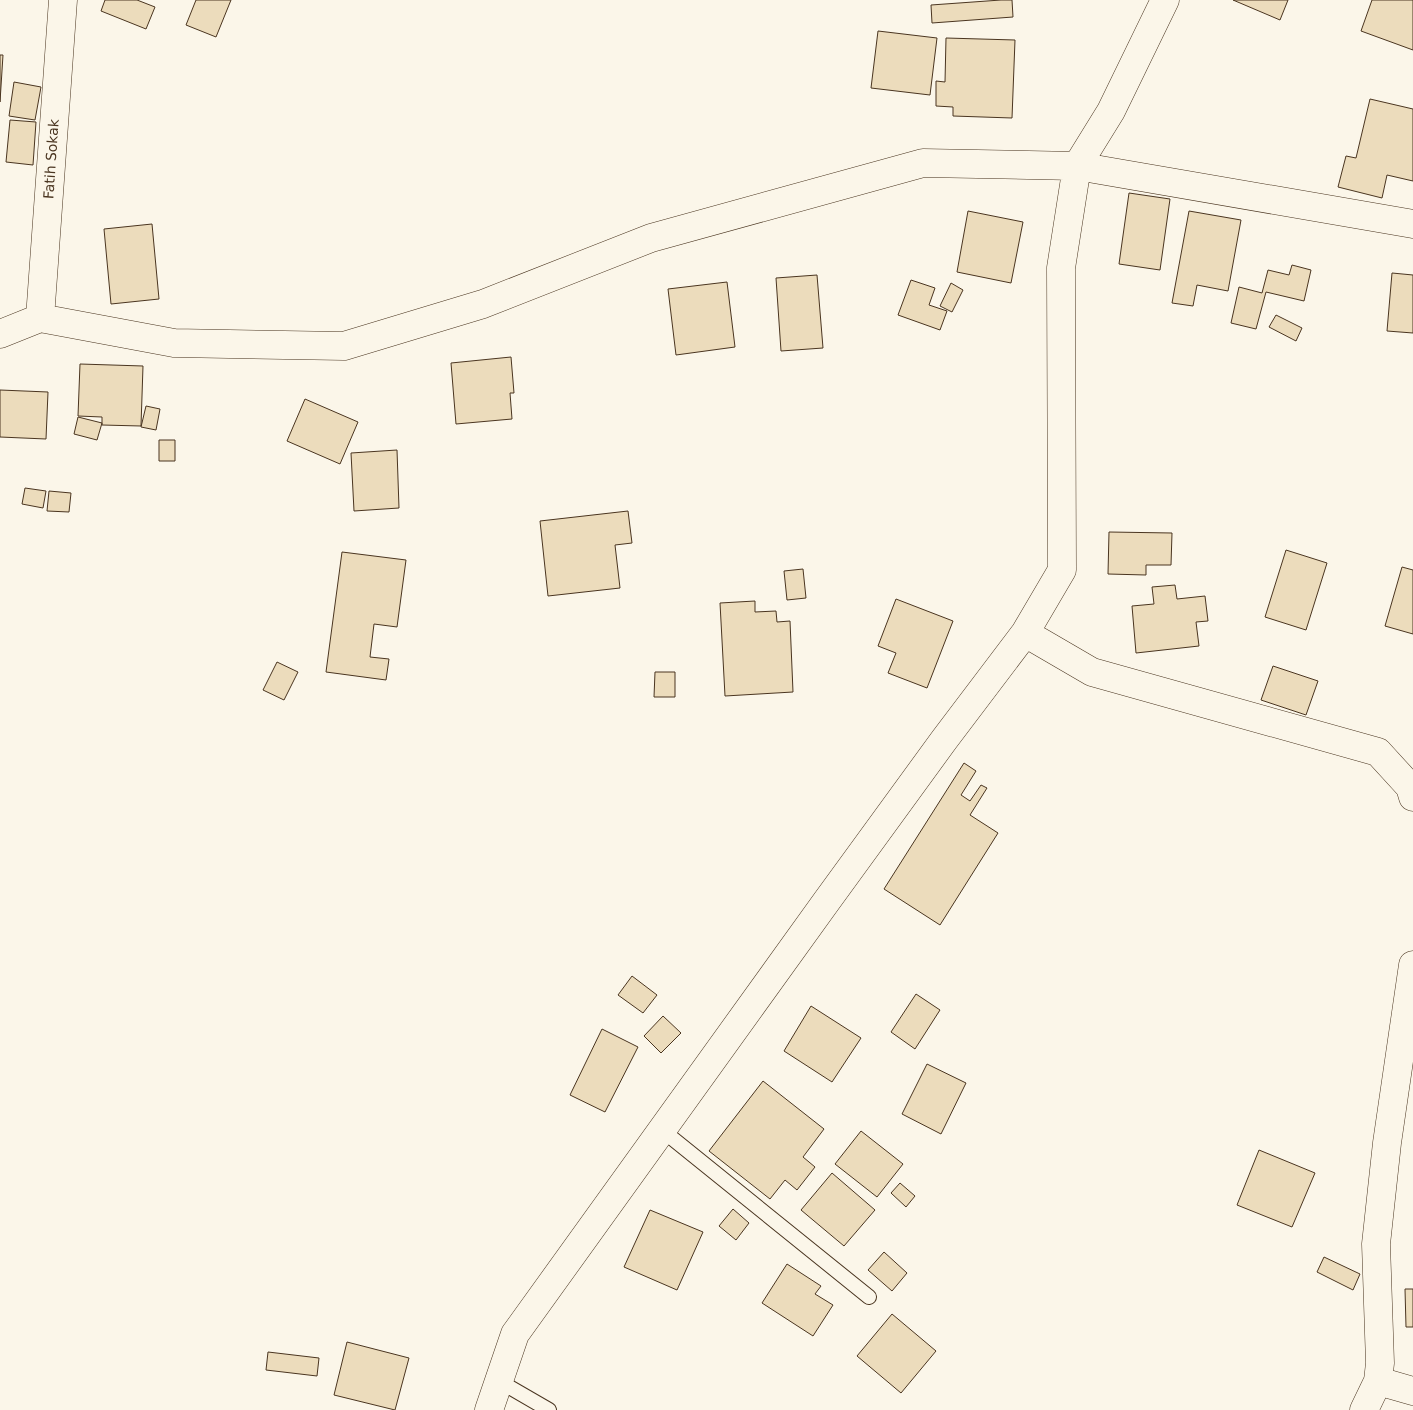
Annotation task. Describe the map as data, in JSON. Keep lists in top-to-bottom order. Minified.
{"streets":{"street":["Fatih Sokak"]}}
